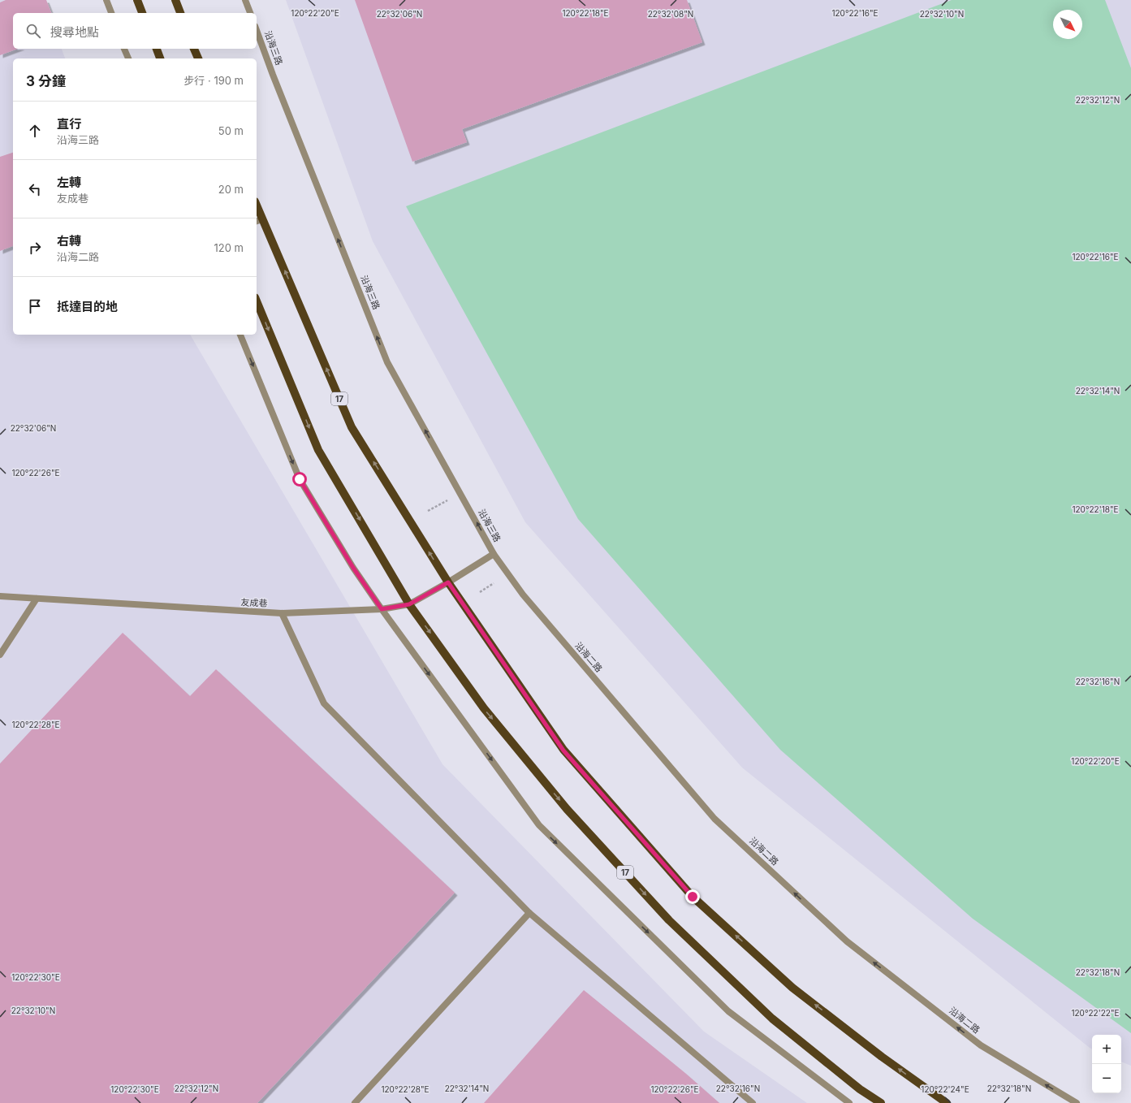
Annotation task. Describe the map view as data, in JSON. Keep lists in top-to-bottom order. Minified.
{"streets":{"main road":["17"],"street":["沿海三路","友成巷","沿海二路"]},"crossings":[["沿海三路","友成巷"],["沿海三路","沿海二路"],["17","友成巷"],["友成巷","沿海二路"]],"one_way":["沿海三路","沿海二路"],"north":"bottom right","page":{"search":"搜尋地點","heading":["3 分鐘","步行 · 190 m"],"list":[["直行","沿海三路","50 m"],["左轉","友成巷","20 m"],["右轉","沿海二路","120 m"],"抵達目的地"],"map_buttons":["+","−"]},"coordinates":["120°22'20\"E","120°22'18\"E","120°22'16\"E","22°32'06\"N","22°32'08\"N","22°32'10\"N","22°32'12\"N","22°32'14\"N","120°22'26\"E","22°32'16\"N","120°22'28\"E","22°32'18\"N","120°22'30\"E","120°22'22\"E","120°22'24\"E"]}
